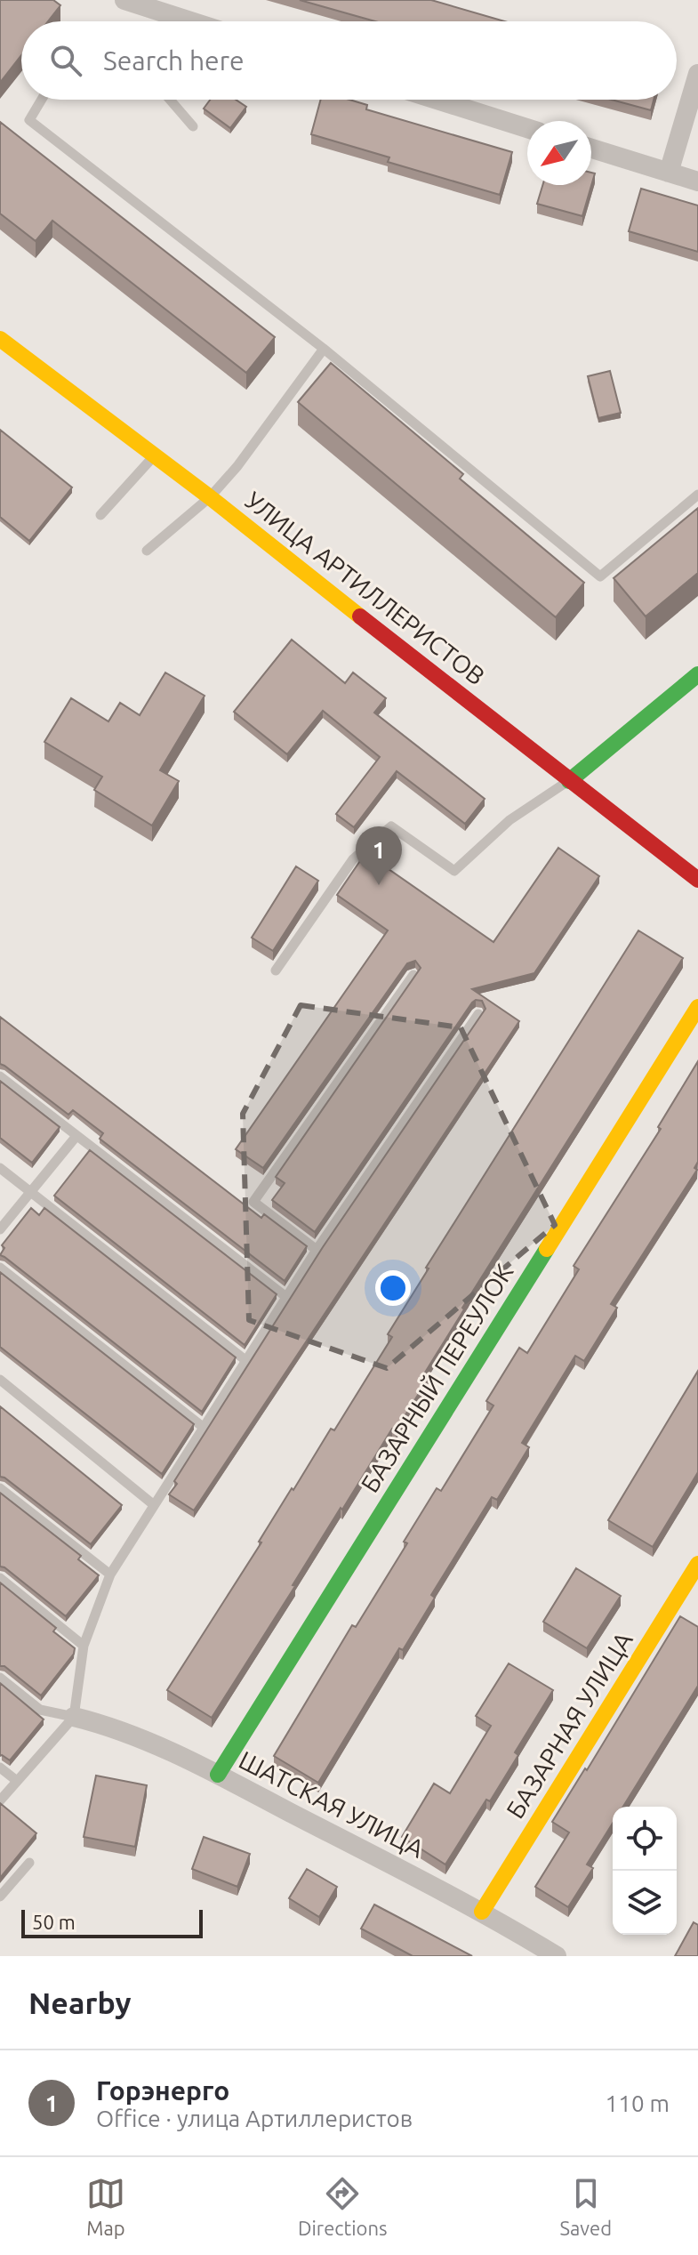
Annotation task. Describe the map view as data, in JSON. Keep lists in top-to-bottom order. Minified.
{"streets":{"street":["УЛИЦА АРТИЛЛЕРИСТОВ","БАЗАРНЫЙ ПЕРЕУЛОК","БАЗАРНАЯ УЛИЦА","ШАТСКАЯ УЛИЦА"]},"crossings":[["БАЗАРНЫЙ ПЕРЕУЛОК","ШАТСКАЯ УЛИЦА"],["БАЗАРНАЯ УЛИЦА","ШАТСКАЯ УЛИЦА"]],"scale_bar":"50 m","north":"bottom left","page":{"search":"Search here","pins":"1","scale":"50 m","heading":"Nearby","list":[{"mark":"1","name":"Горэнерго","note":"Office · улица Артиллеристов","value":"110 m"}],"nav":["Map","Directions","Saved"]}}
